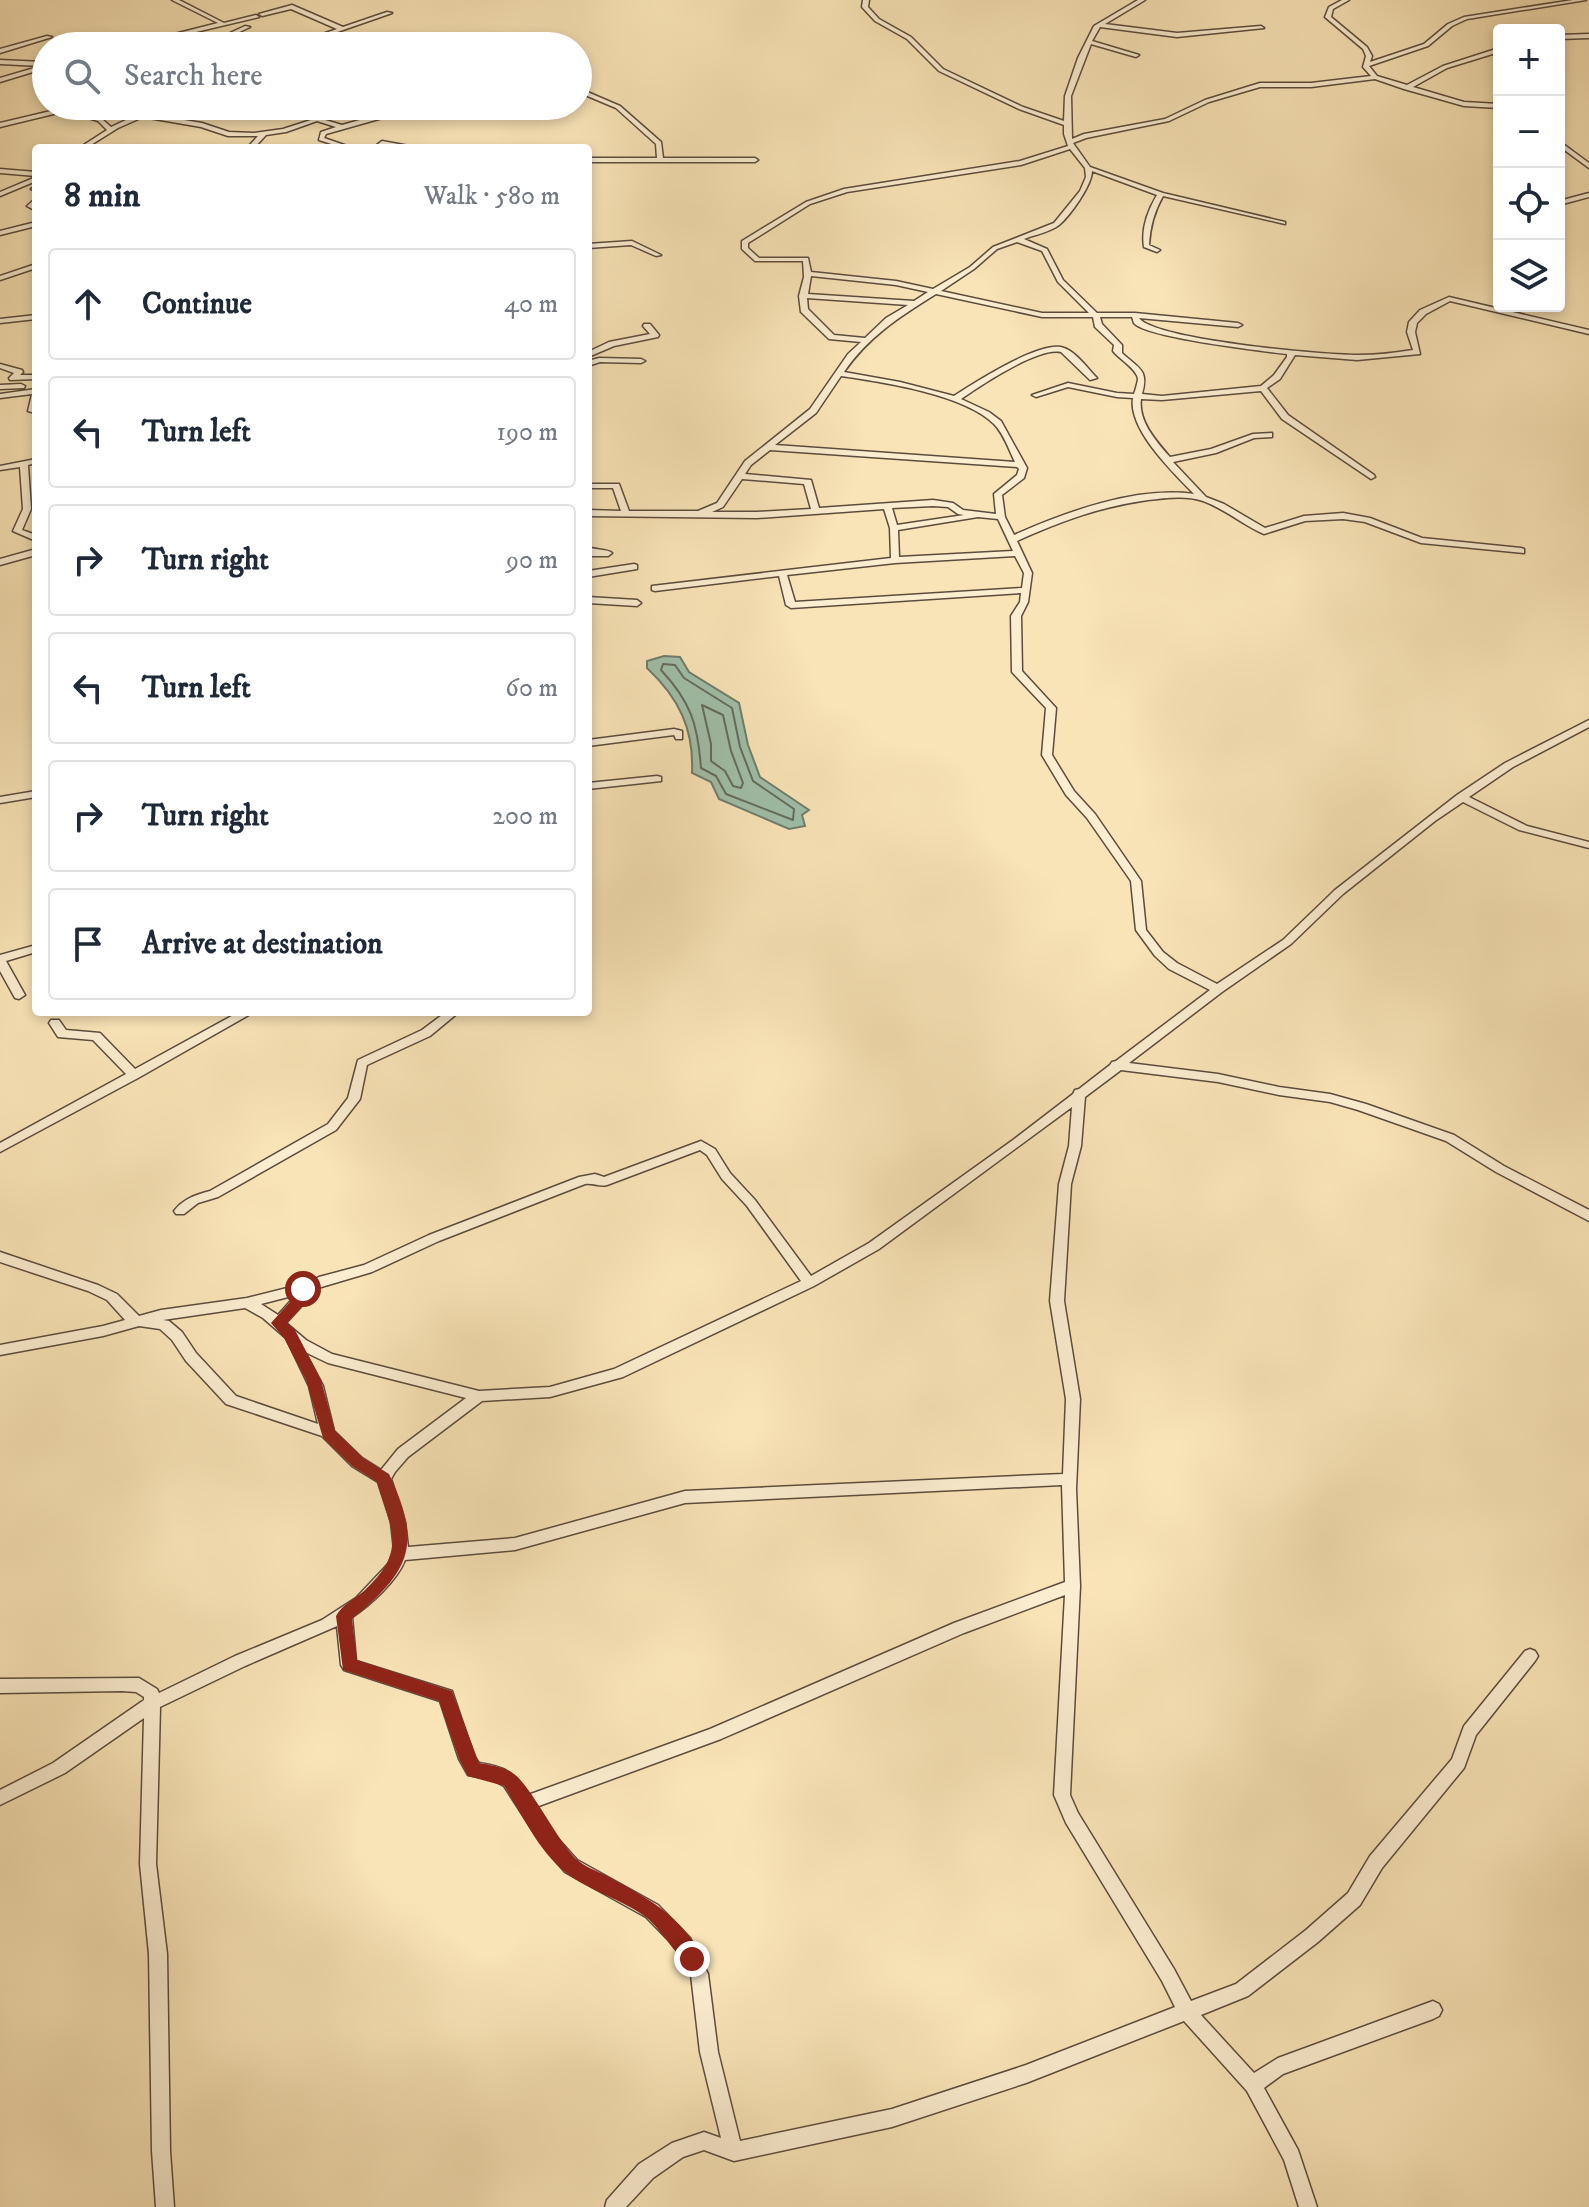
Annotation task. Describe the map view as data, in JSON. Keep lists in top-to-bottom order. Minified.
{"page":{"map_buttons":["+","−"],"search":"Search here","heading":["8 min","Walk · 580 m"],"list":[["Continue","40 m"],["Turn left","190 m"],["Turn right","90 m"],["Turn left","60 m"],["Turn right","200 m"],"Arrive at destination"]}}
